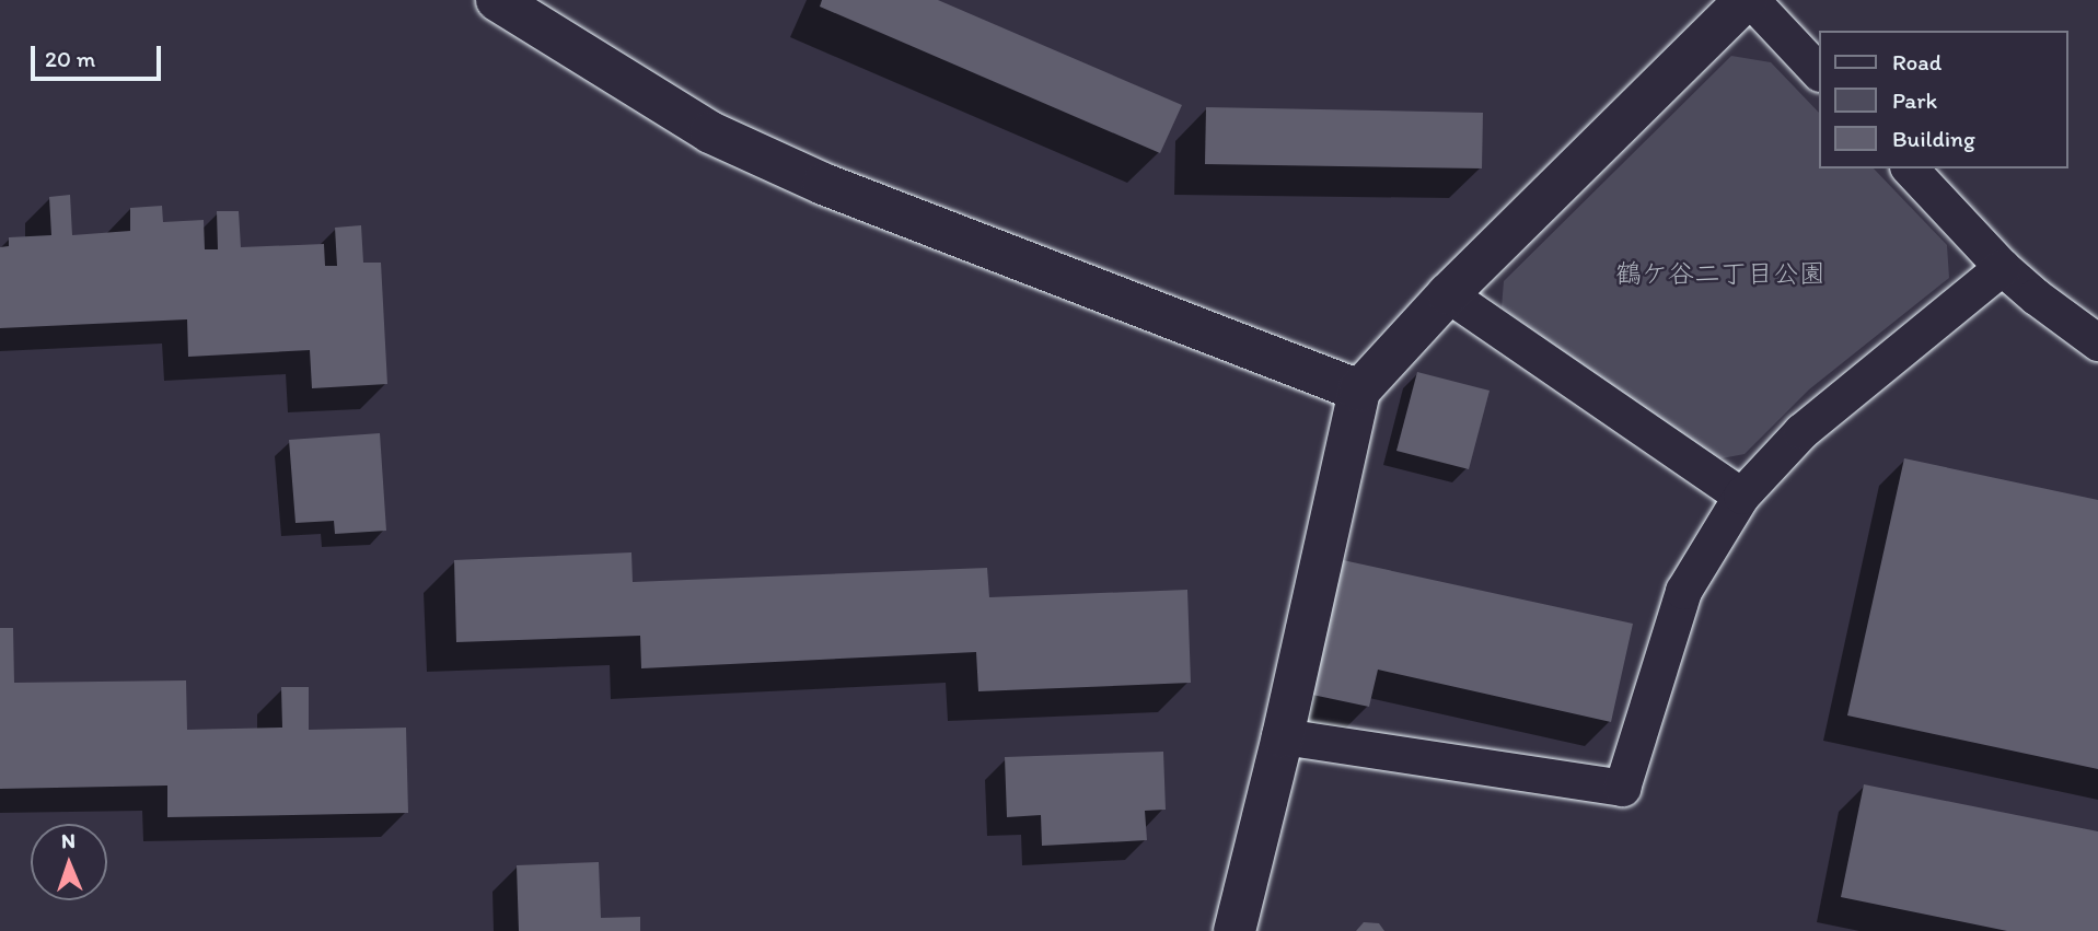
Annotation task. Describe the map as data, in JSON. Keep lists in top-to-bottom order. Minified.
{"parks":["鶴ケ谷二丁目公園"],"legend":["Road","Park","Building"],"scale_bar":"20 m","north":"top"}
